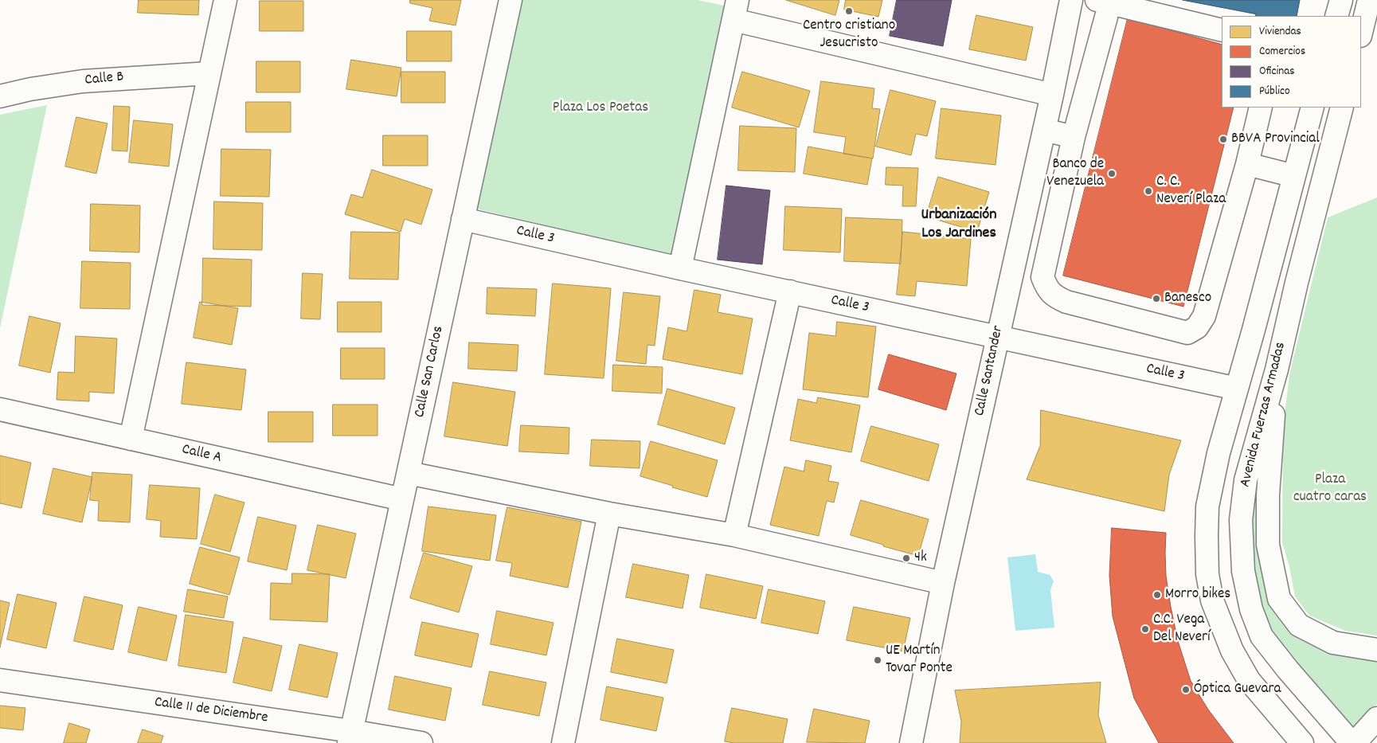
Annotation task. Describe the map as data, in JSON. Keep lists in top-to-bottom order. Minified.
{"streets":{"street":["Calle B","Calle 3","Calle Santander","Calle San Carlos","Avenida Fuerzas Armadas","Calle A","Calle 11 de Diciembre"]},"crossings":[["Calle 3","Calle Santander"],["Calle 3","Calle San Carlos"],["Calle 3","Avenida Fuerzas Armadas"],["Calle San Carlos","Calle A"],["Calle San Carlos","Calle 11 de Diciembre"]],"districts":["Urbanización Los Jardines"],"parks":["Plaza Los Poetas","Plaza cuatro caras"],"places":["Centro cristiano Jesucristo","BBVA Provincial","Banco de Venezuela","C. C. Neverí Plaza","Banesco","4k","Morro bikes","C.C. Vega Del Neverí","UE Martín Tovar Ponte","Óptica Guevara"],"legend":["Viviendas","Comercios","Oficinas","Público"]}
